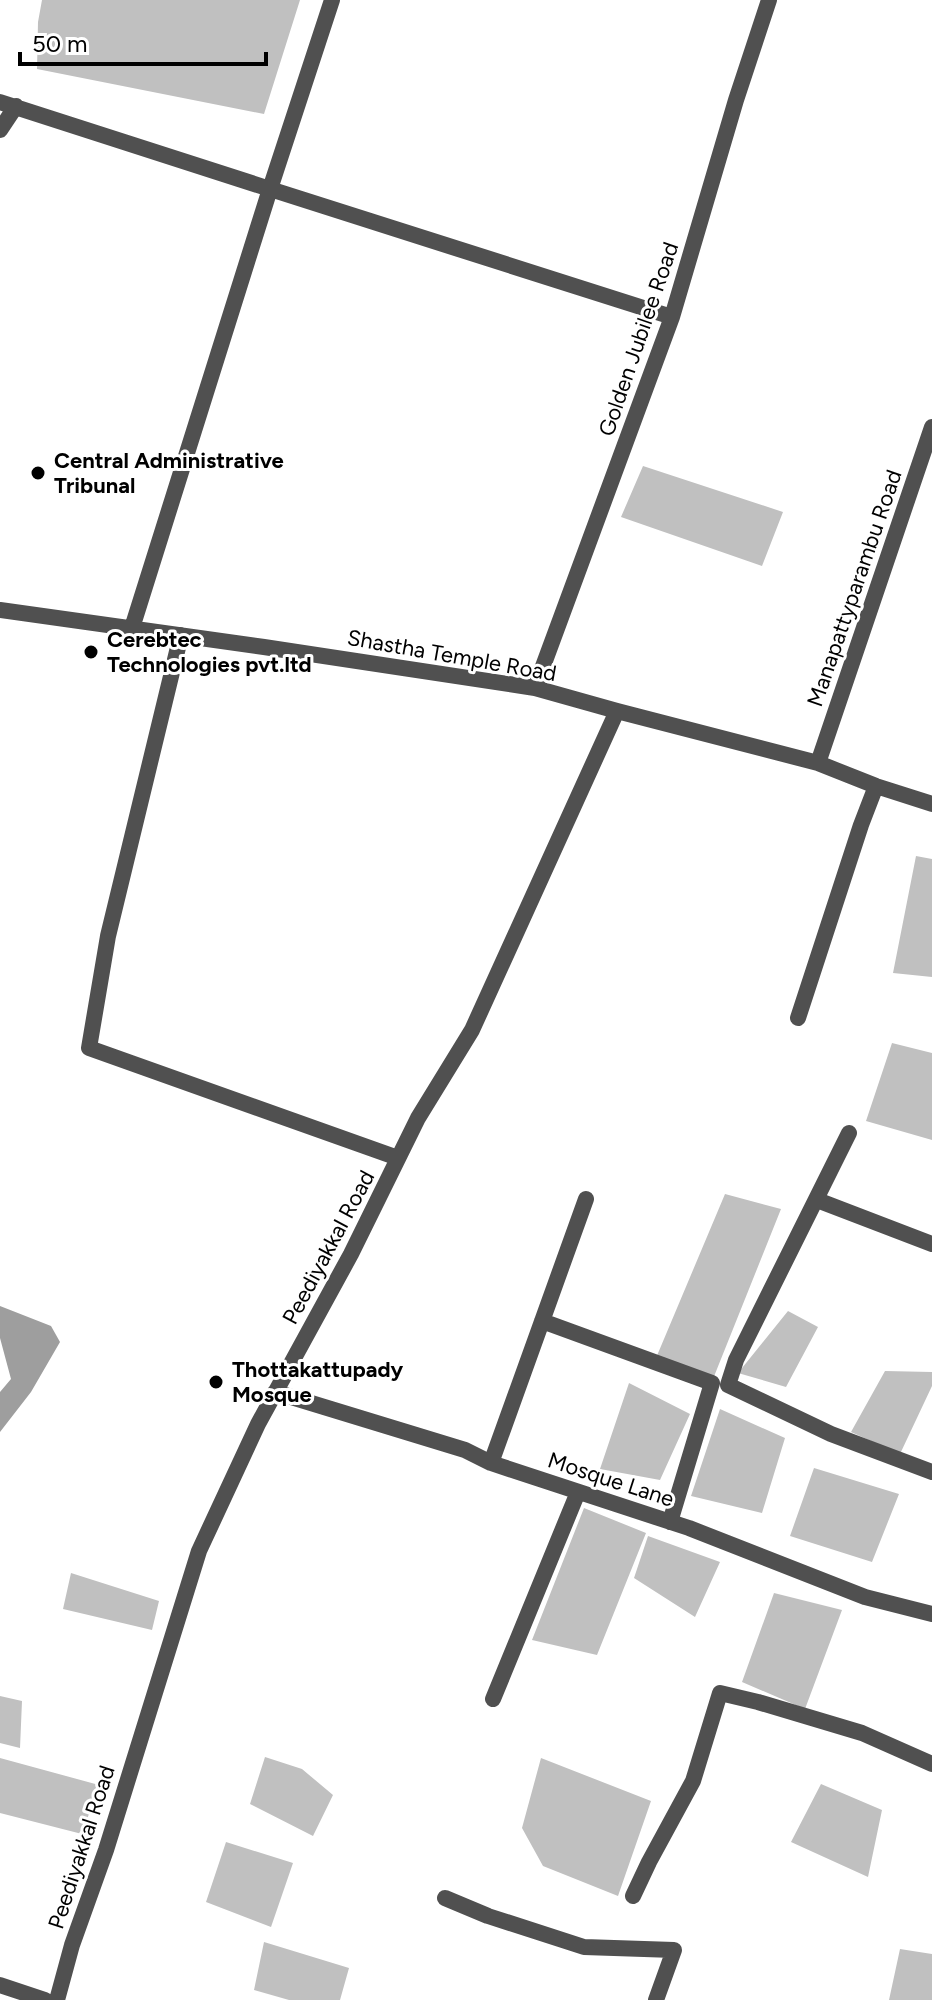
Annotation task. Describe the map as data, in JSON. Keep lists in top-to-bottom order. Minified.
{"streets":{"street":["Golden Jubilee Road","Manapattyparambu Road","Shastha Temple Road","Peediyakkal Road","Mosque Lane"]},"crossings":[["Golden Jubilee Road","Shastha Temple Road"],["Manapattyparambu Road","Shastha Temple Road"],["Shastha Temple Road","Peediyakkal Road"],["Peediyakkal Road","Mosque Lane"]],"places":["Central Administrative Tribunal","Cerebtec Technologies pvt.ltd","Thottakattupady Mosque"],"scale_bar":"50 m"}
